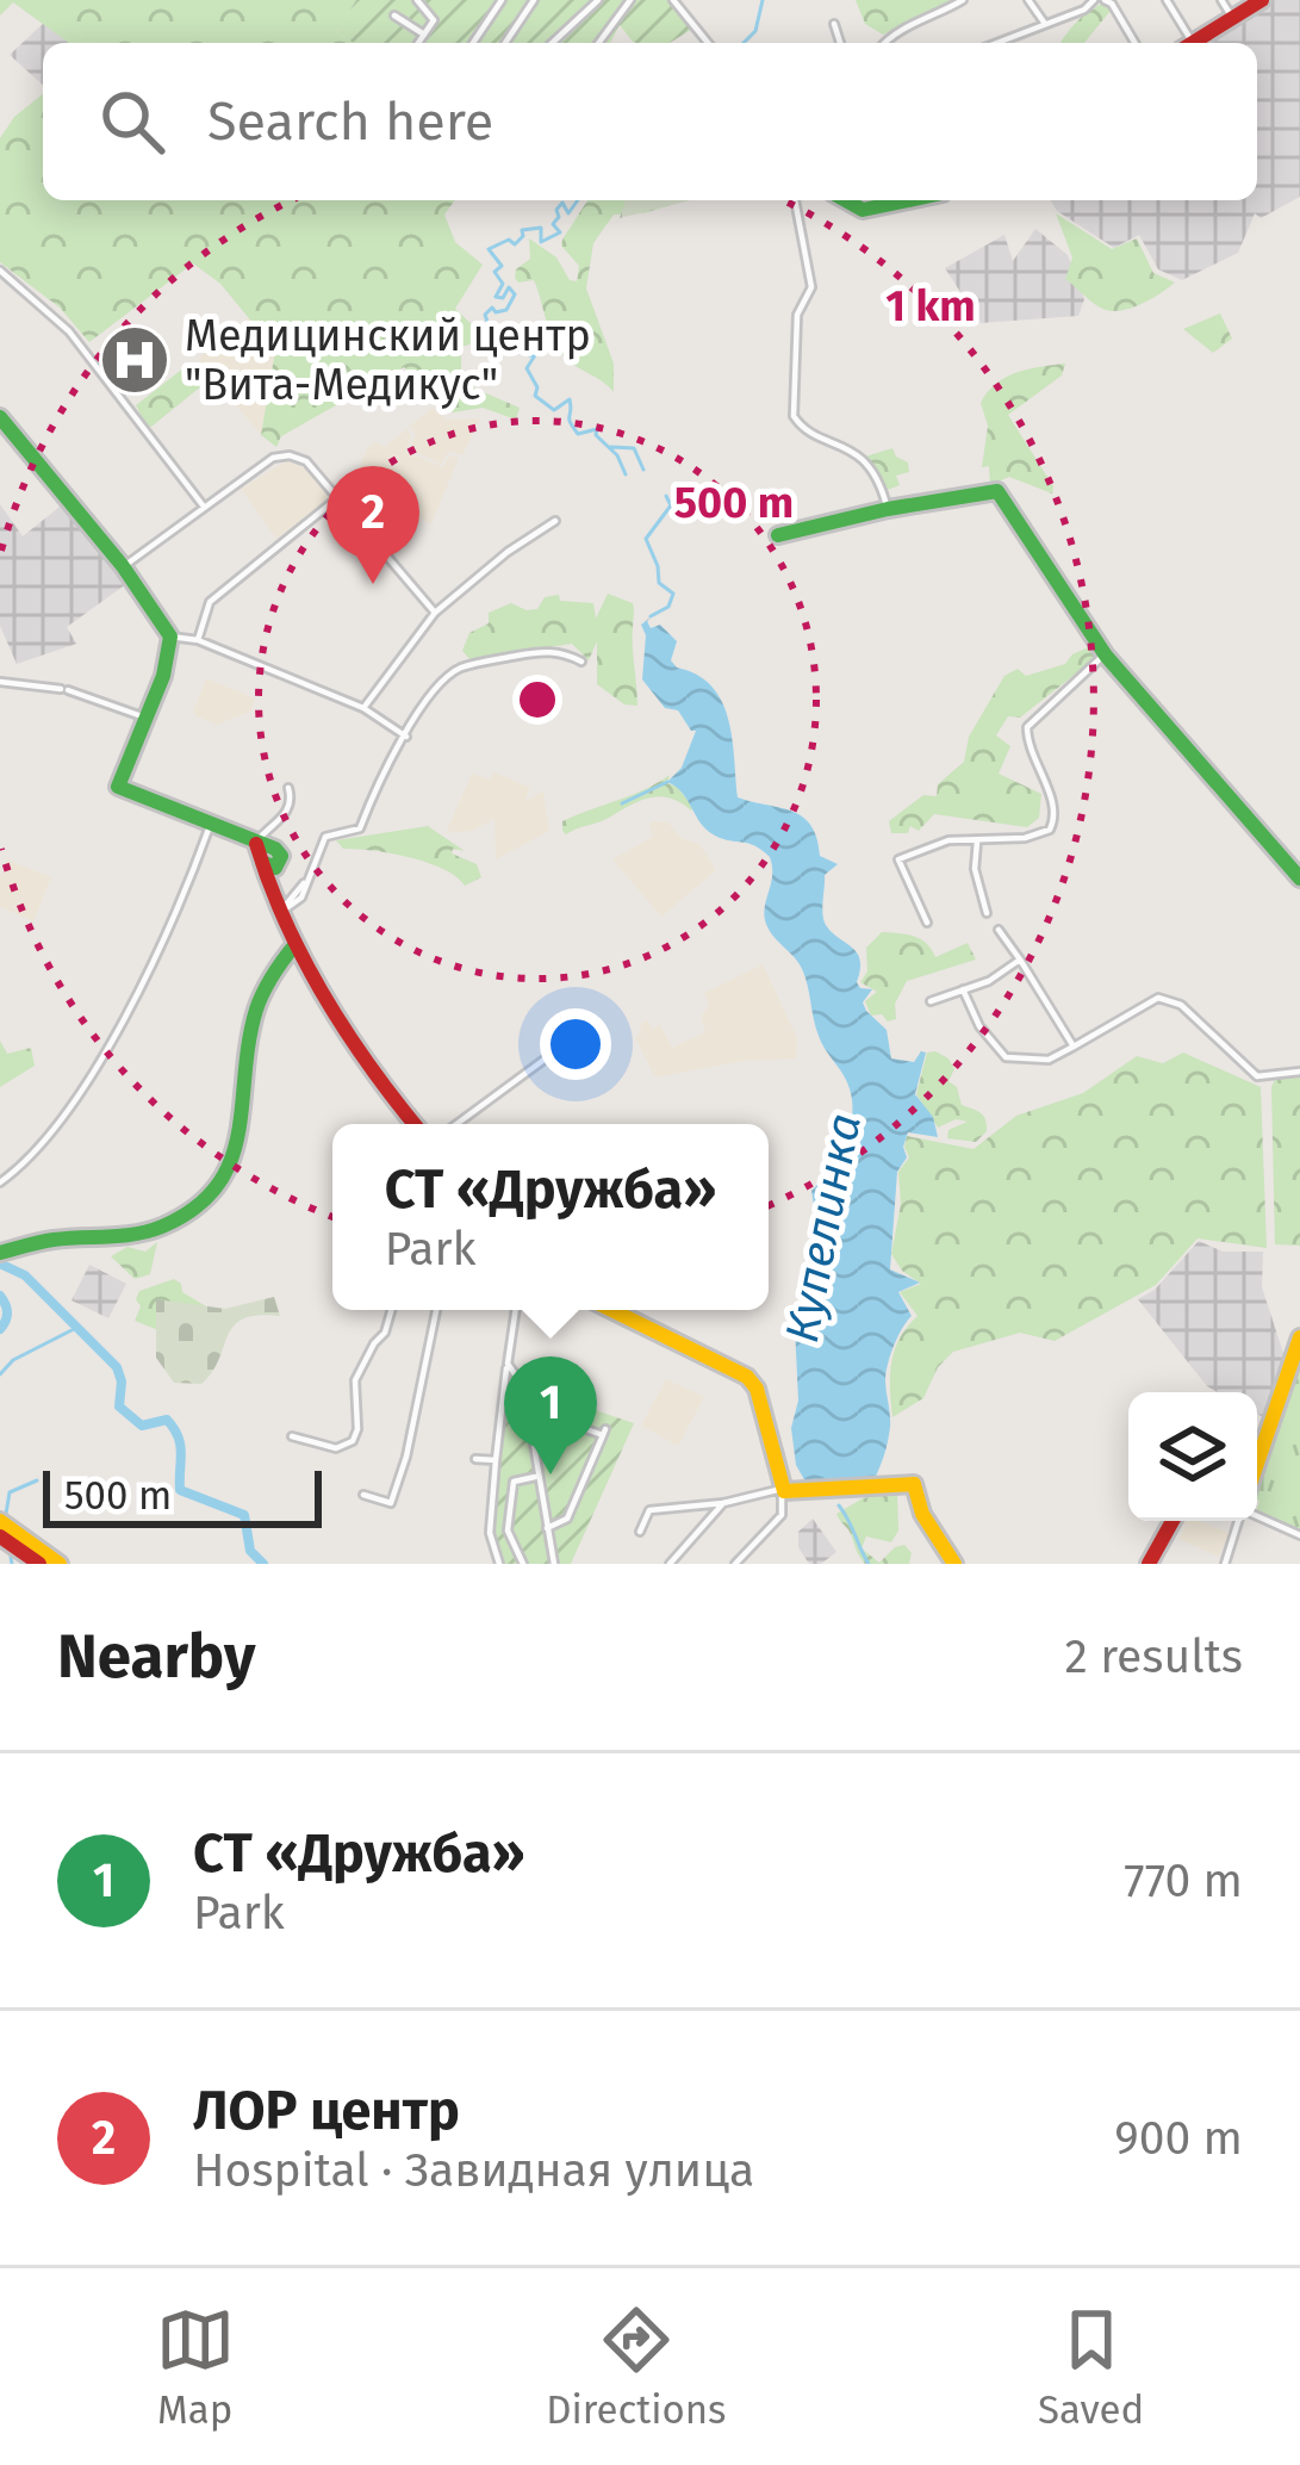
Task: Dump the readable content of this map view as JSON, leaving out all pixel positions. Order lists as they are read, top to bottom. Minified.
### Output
{"water":["Купелинка"],"places":{"hospital":["Медицинский центр \"Вита-Медикус\""]},"scale_bar":"500 m","page":{"search":"Search here","pins":["2","1"],"popup":["СТ «Дружба»","Park"],"scale":"500 m","heading":["Nearby","2 results"],"list":[{"mark":"1","name":"СТ «Дружба»","note":"Park","value":"770 m"},{"mark":"2","name":"ЛОР центр","note":"Hospital · Завидная улица","value":"900 m"}],"nav":["Map","Directions","Saved"]},"rings":["1 km","500 m"]}
